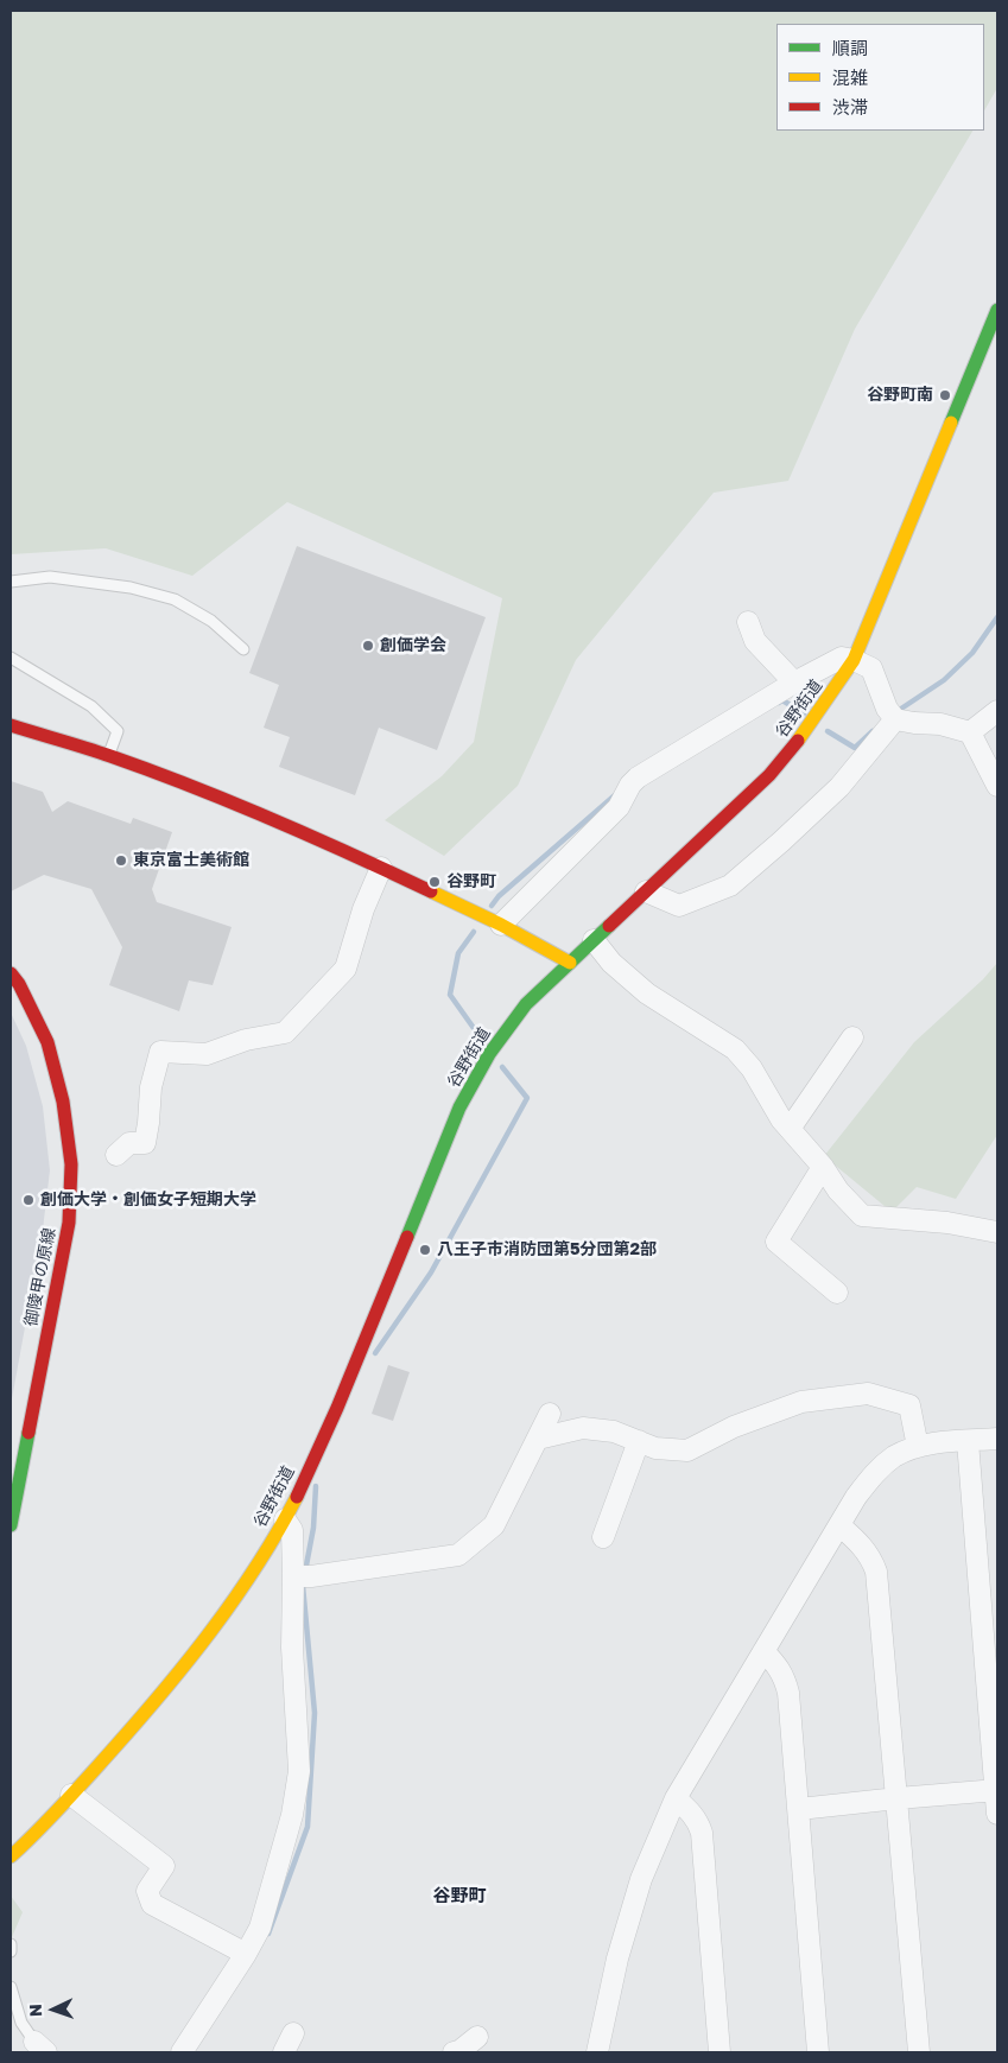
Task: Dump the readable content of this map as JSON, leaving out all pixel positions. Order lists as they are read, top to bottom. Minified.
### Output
{"streets":{"main road":["谷野街道","御陵甲の原線"]},"districts":["谷野町"],"places":["谷野町南","創価学会","東京富士美術館","谷野町","創価大学・創価女子短期大学","八王子市消防団第5分団第2部"],"legend":["順調","混雑","渋滞"],"north":"left"}
